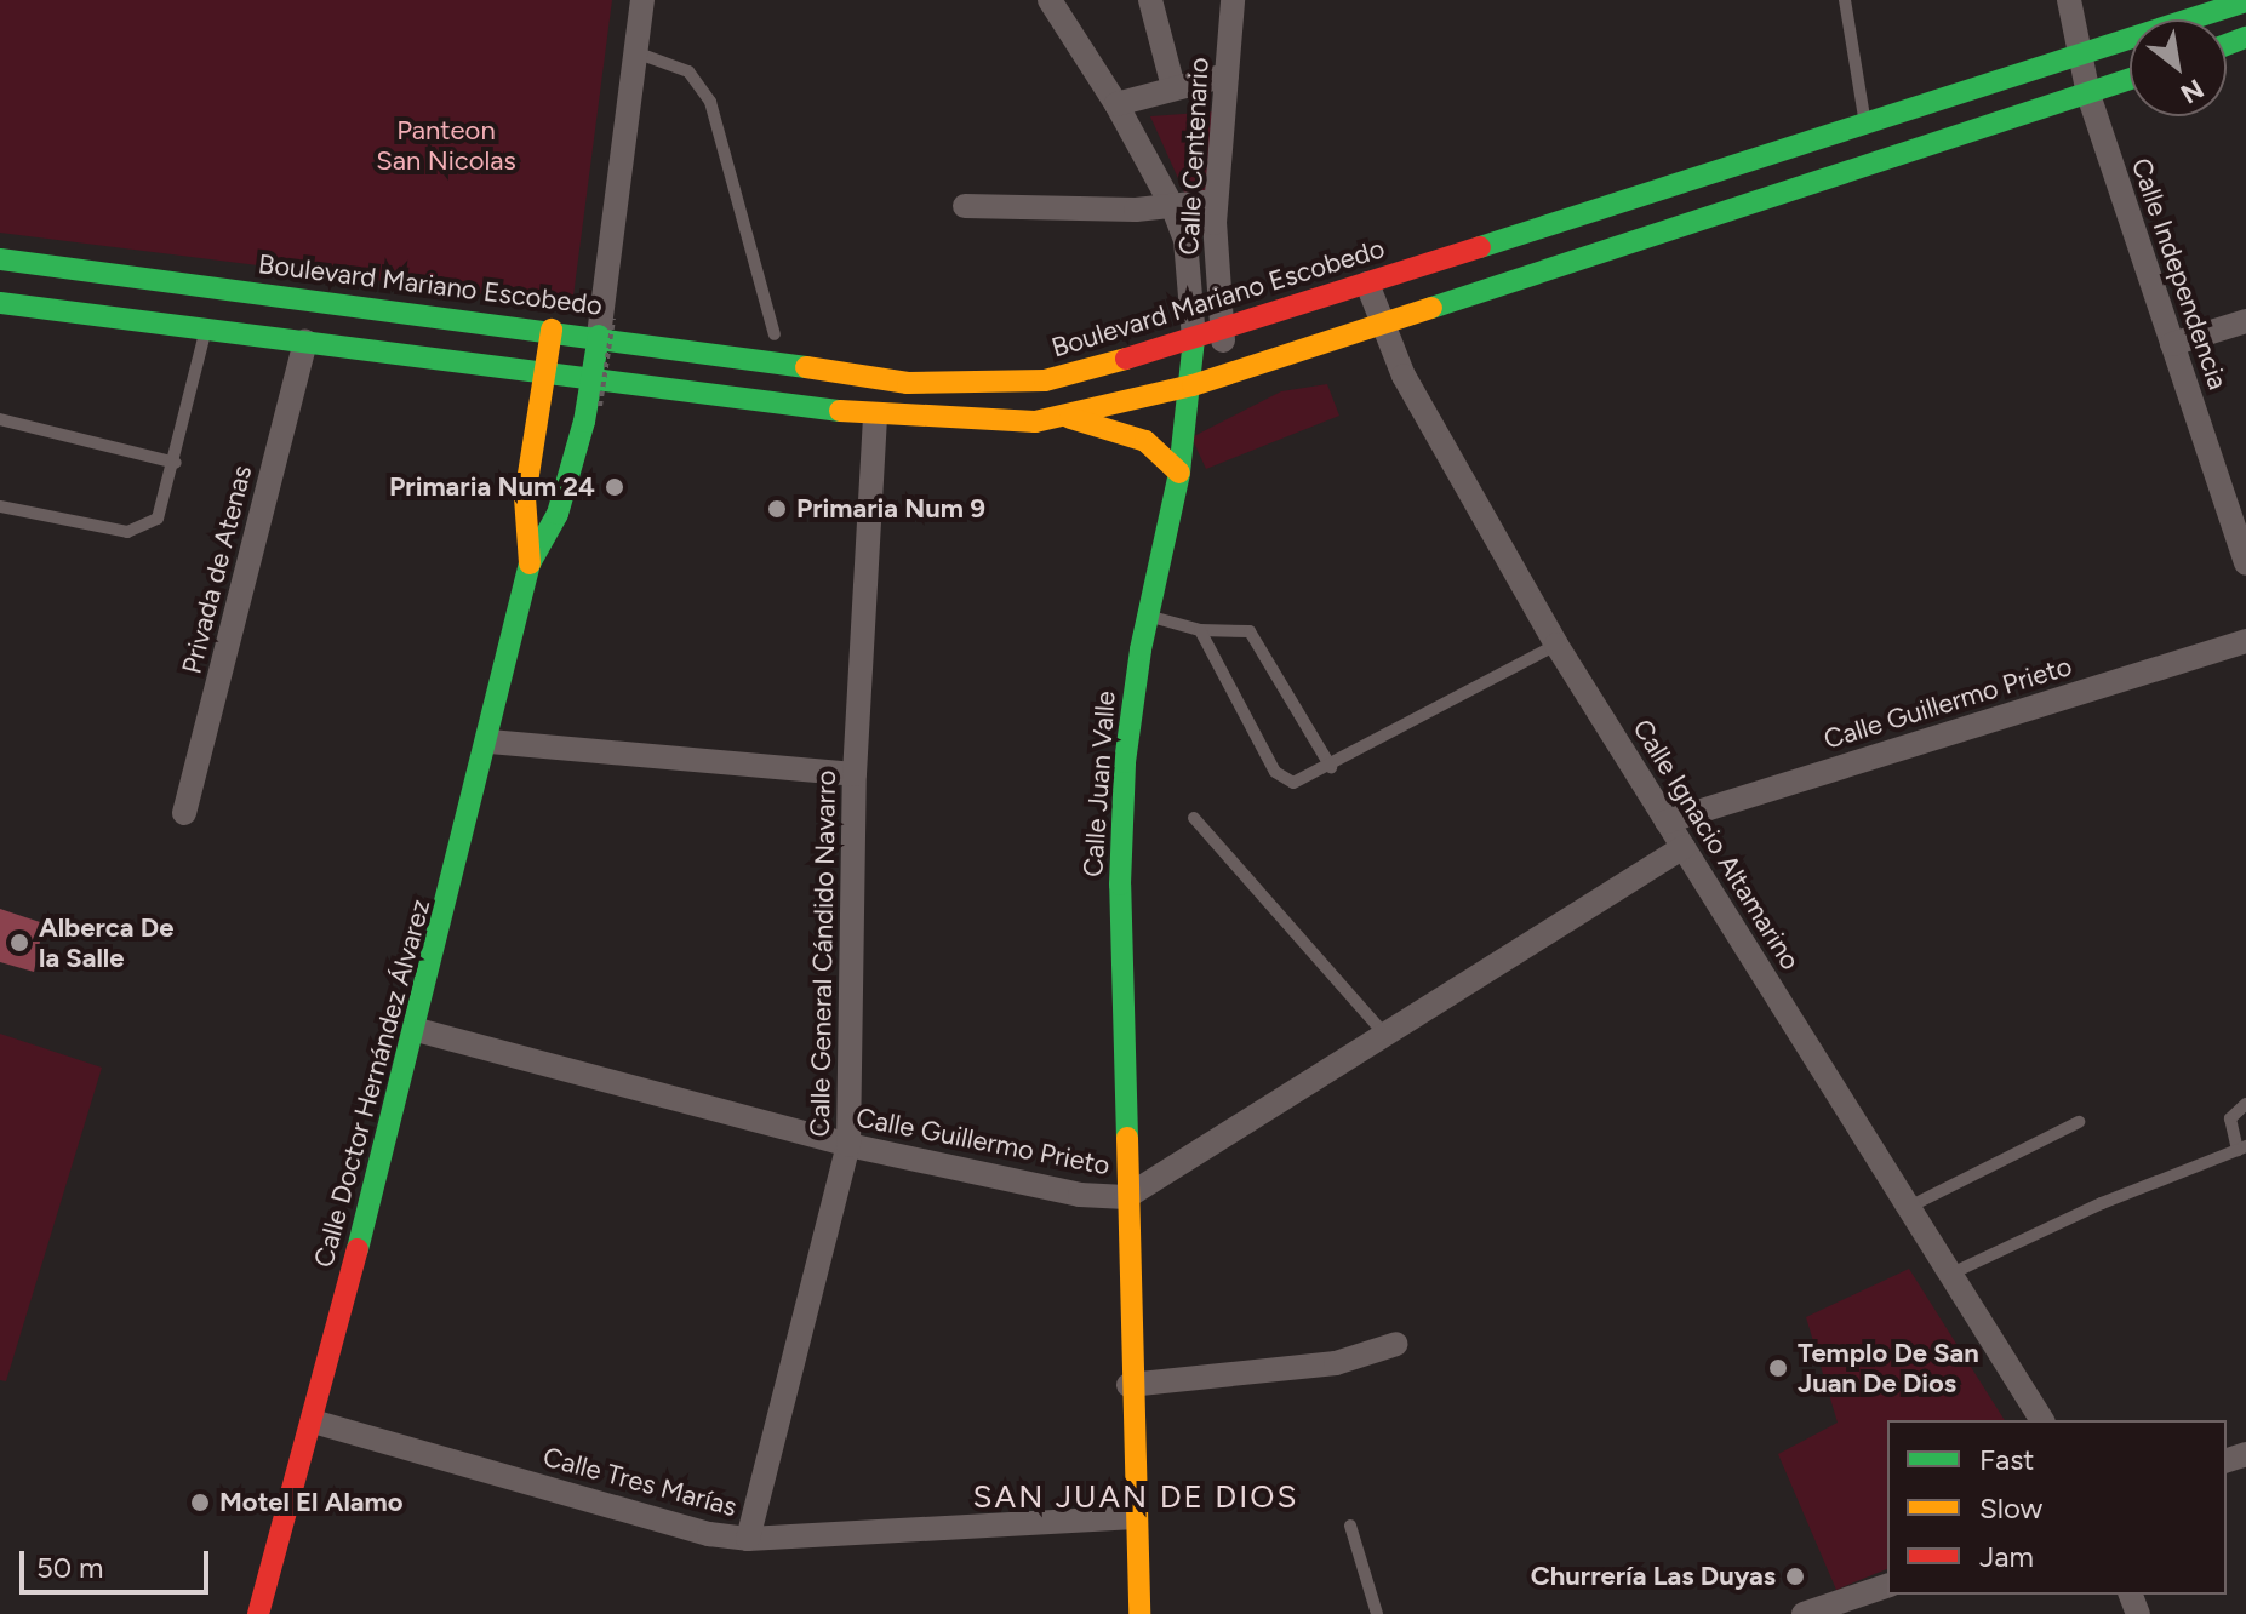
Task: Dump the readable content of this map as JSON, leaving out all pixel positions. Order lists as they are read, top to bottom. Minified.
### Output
{"streets":{"main road":["Boulevard Mariano Escobedo","Calle Juan Valle","Calle Doctor Hernández Álvarez"],"street":["Calle Centenario","Calle Independencia","Privada de Atenas","Calle Guillermo Prieto","Calle Ignacio Altamarino","Calle General Cándido Navarro","Calle Tres Marías"]},"crossings":[["Calle Centenario","Boulevard Mariano Escobedo"],["Calle Independencia","Boulevard Mariano Escobedo"],["Boulevard Mariano Escobedo","Calle Juan Valle"],["Boulevard Mariano Escobedo","Calle Ignacio Altamarino"],["Boulevard Mariano Escobedo","Calle Doctor Hernández Álvarez"],["Calle Guillermo Prieto","Calle Juan Valle"],["Calle Guillermo Prieto","Calle Ignacio Altamarino"],["Calle Guillermo Prieto","Calle General Cándido Navarro"],["Calle Guillermo Prieto","Calle Doctor Hernández Álvarez"],["Calle Juan Valle","Calle Tres Marías"],["Calle General Cándido Navarro","Calle Tres Marías"],["Calle Doctor Hernández Álvarez","Calle Tres Marías"]],"districts":["SAN JUAN DE DIOS"],"parks":["Panteon San Nicolas"],"places":["Primaria Num 24","Primaria Num 9","Alberca De la Salle","Templo De San Juan De Dios","Motel El Alamo","Churrería Las Duyas"],"legend":["Fast","Slow","Jam"],"scale_bar":"50 m","north":"bottom right"}
